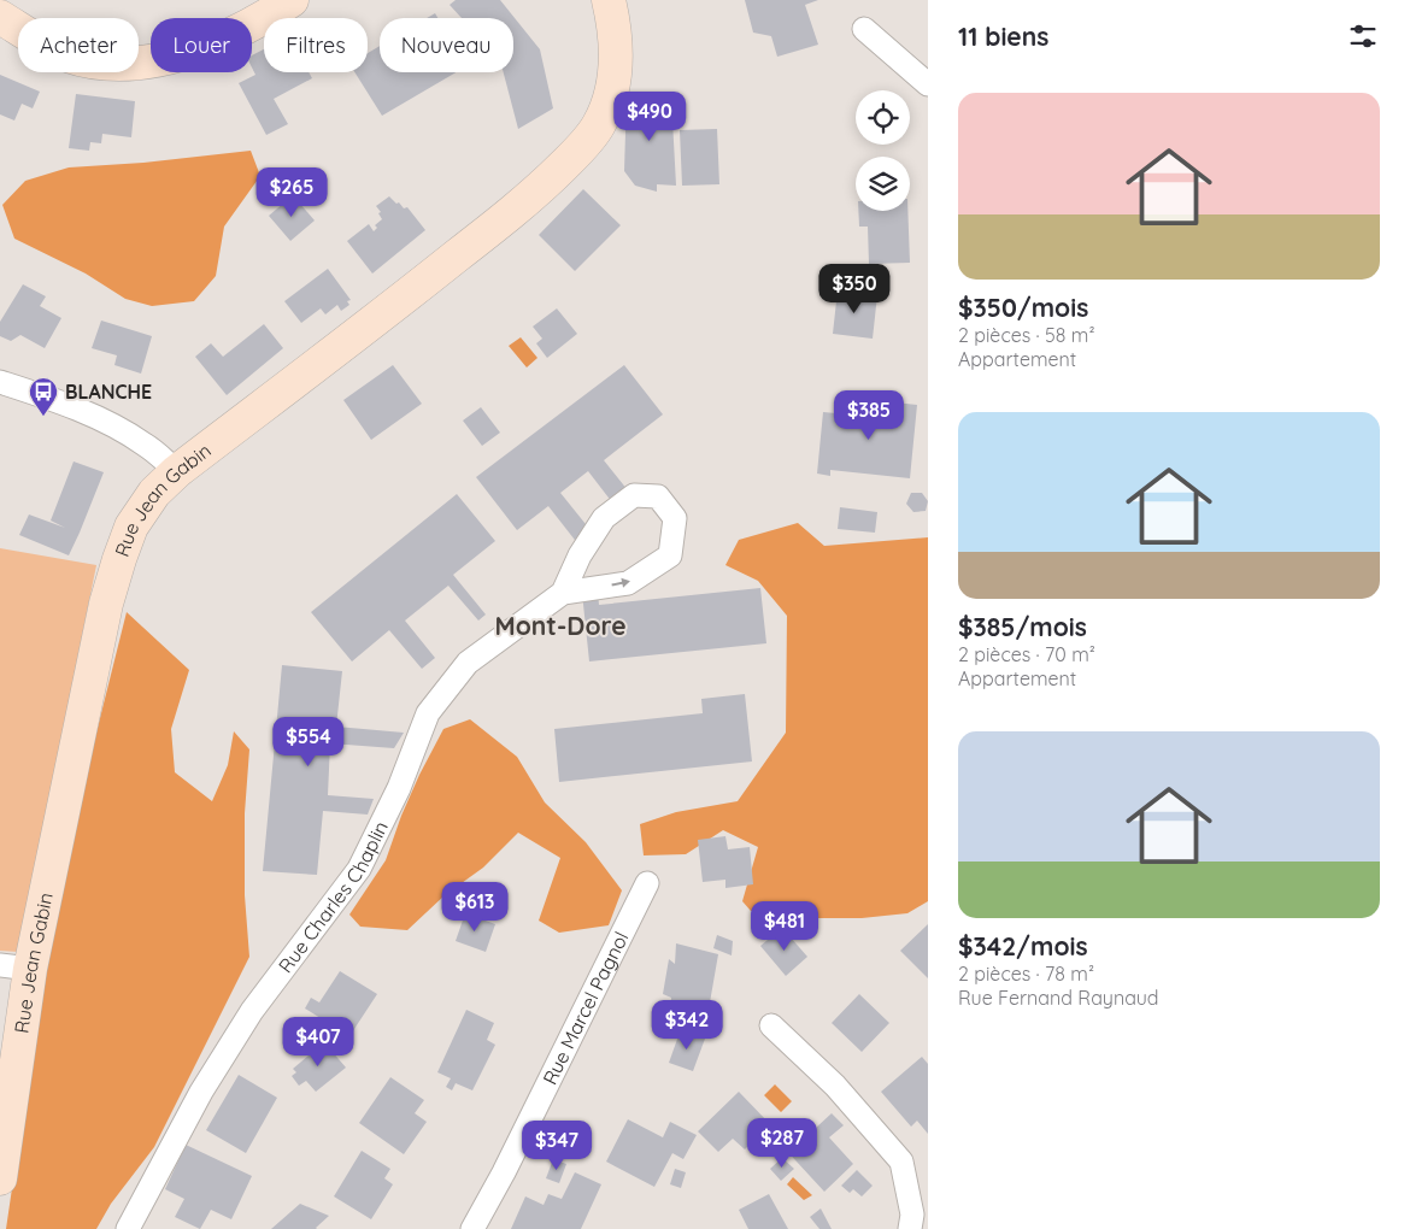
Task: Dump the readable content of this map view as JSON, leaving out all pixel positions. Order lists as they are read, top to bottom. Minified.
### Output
{"streets":{"street":["Rue Jean Gabin","Rue Charles Chaplin","Rue Marcel Pagnol"]},"districts":["Mont-Dore"],"places":{"bus stop":["BLANCHE"]},"page":{"heading":"11 biens","chip":["Acheter","Louer","Filtres","Nouveau"],"list":[{"name":"$350/mois","note":"2 pièces · 58 m² · Appartement"},{"name":"$385/mois","note":"2 pièces · 70 m² · Appartement"},{"name":"$342/mois","note":"2 pièces · 78 m² · Rue Fernand Raynaud"}],"price":["$490","$265","$350","$385","$554","$613","$481","$342","$407","$287","$347"]}}
